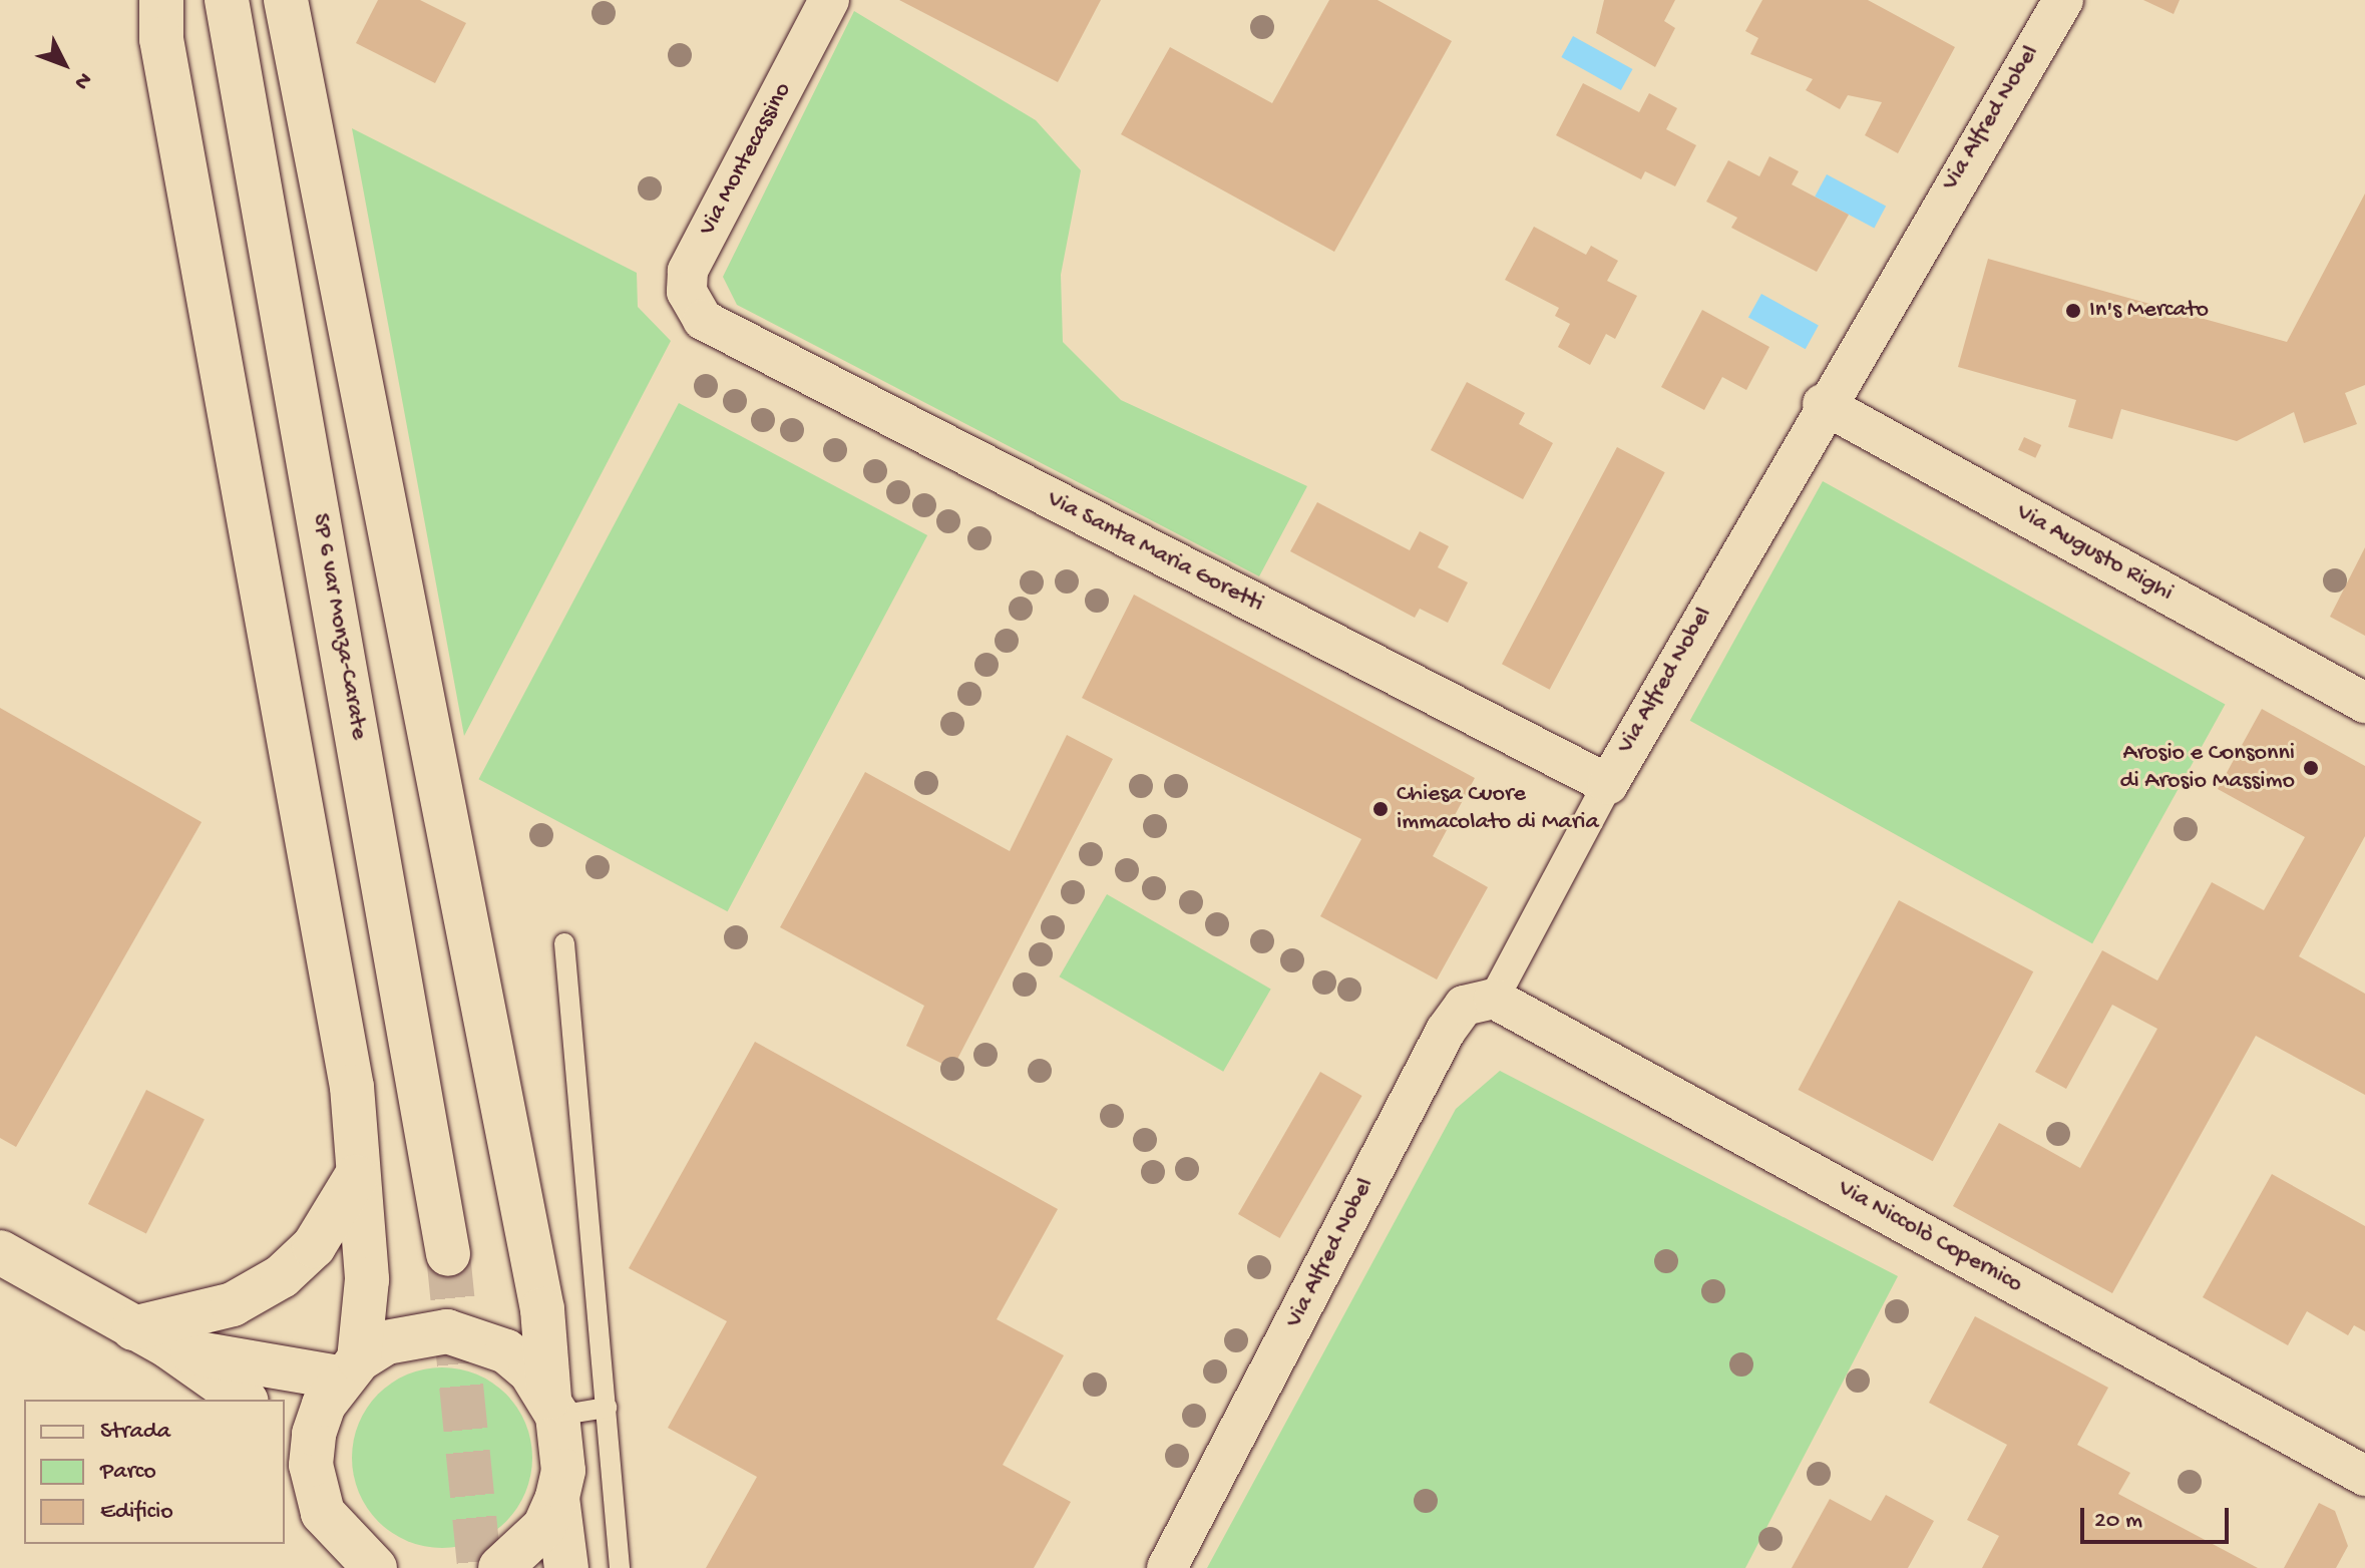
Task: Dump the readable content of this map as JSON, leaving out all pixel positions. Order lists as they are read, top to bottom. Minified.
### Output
{"streets":{"main road":["SP 6 var Monza-Carate"],"street":["Via Alfred Nobel","Via Montecassino","Via Santa Maria Goretti","Via Augusto Righi","Via Niccolò Copernico"]},"crossings":[["Via Alfred Nobel","Via Santa Maria Goretti"],["Via Alfred Nobel","Via Augusto Righi"],["Via Alfred Nobel","Via Niccolò Copernico"],["Via Montecassino","Via Santa Maria Goretti"]],"places":["In's Mercato","Arosio e Consonni di Arosio Massimo","Chiesa Cuore immacolato di Maria"],"legend":["Strada","Parco","Edificio"],"scale_bar":"20 m","north":"bottom right"}
